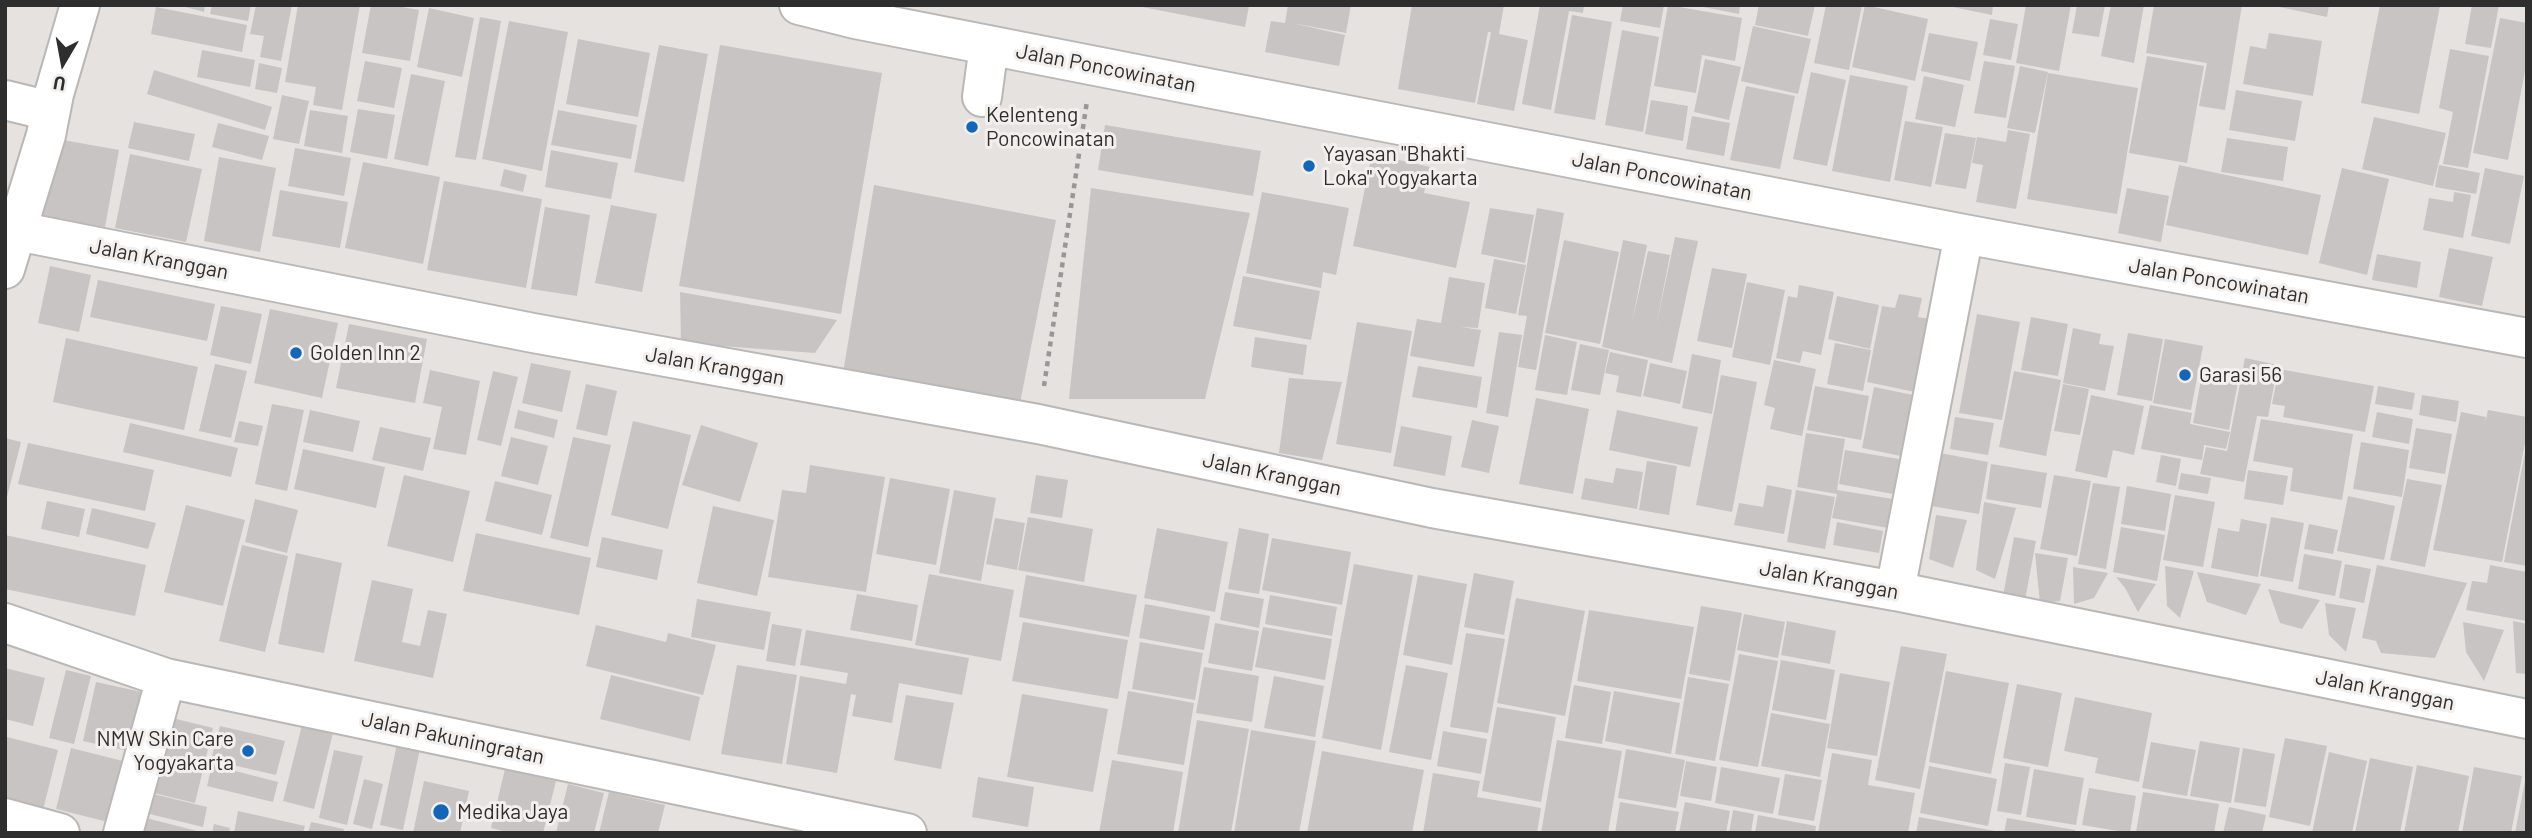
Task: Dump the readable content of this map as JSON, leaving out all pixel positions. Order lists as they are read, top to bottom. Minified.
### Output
{"streets":{"street":["Jalan Poncowinatan","Jalan Kranggan","Jalan Pakuningratan"]},"places":["Kelenteng Poncowinatan","Yayasan \"Bhakti Loka\" Yogyakarta","Golden Inn 2","Garasi 56","NMW Skin Care Yogyakarta","Medika Jaya"],"north":"bottom"}
